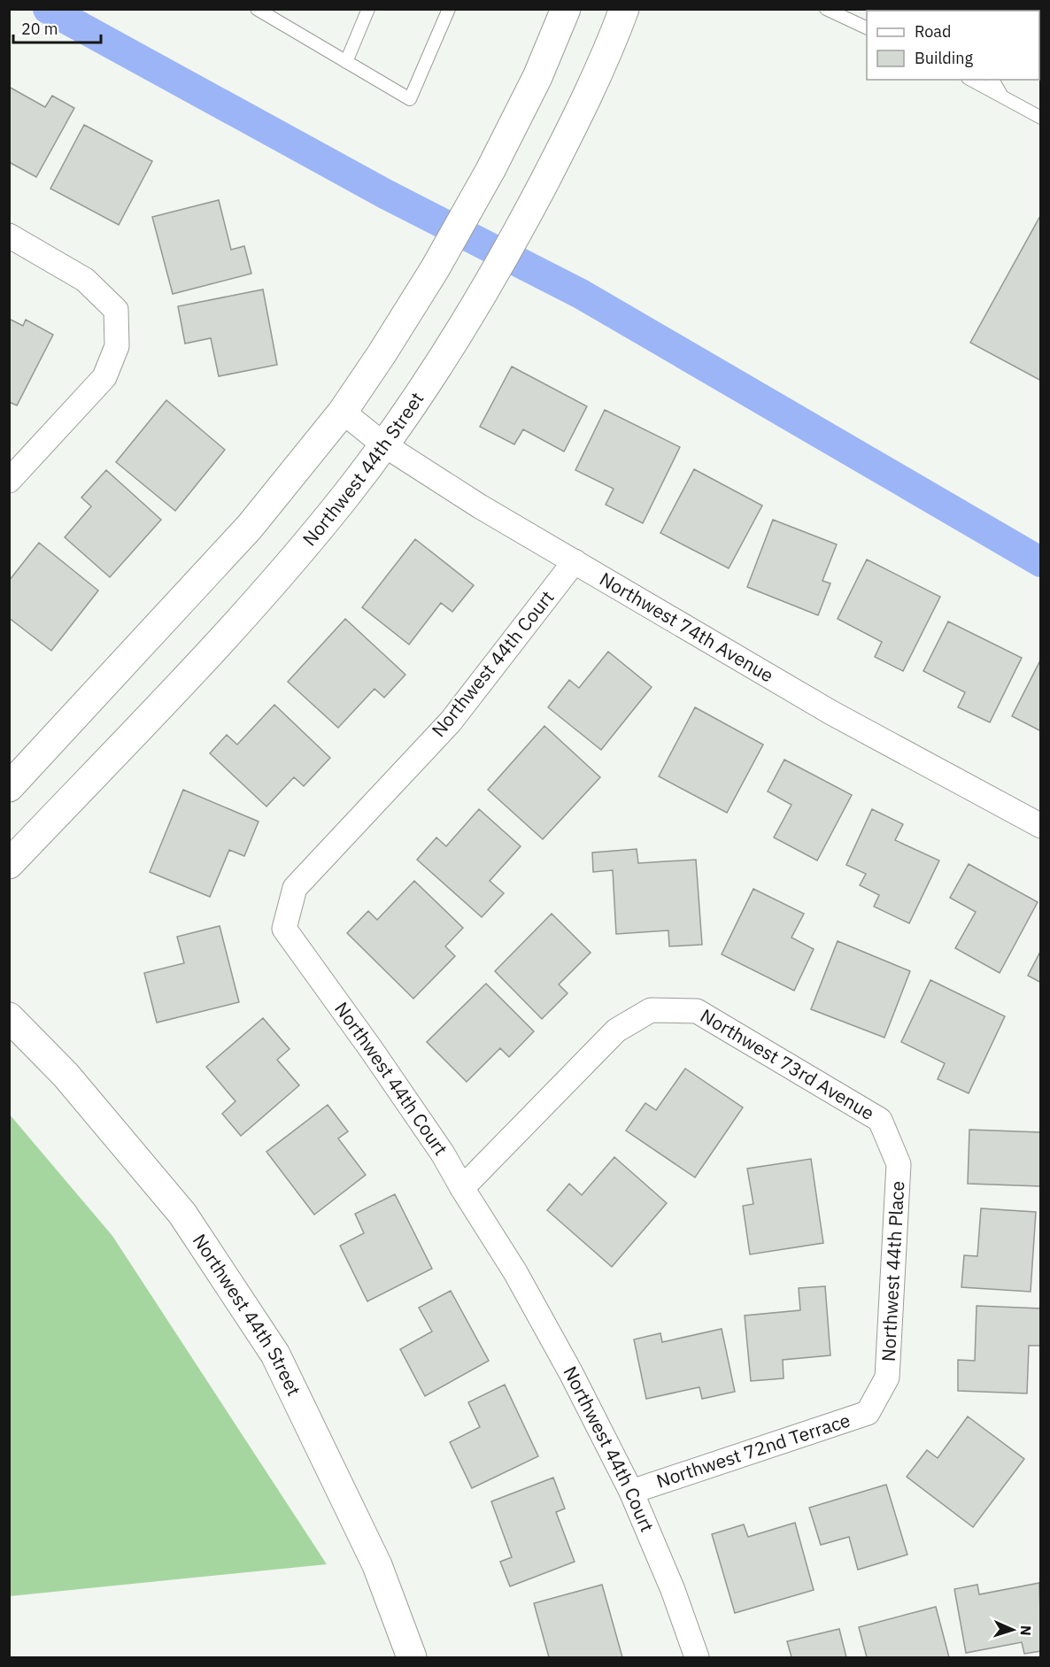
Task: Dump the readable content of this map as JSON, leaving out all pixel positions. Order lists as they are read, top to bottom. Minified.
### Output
{"streets":{"street":["Northwest 44th Street","Northwest 74th Avenue","Northwest 44th Court","Northwest 73rd Avenue","Northwest 44th Place","Northwest 72nd Terrace"]},"crossings":[["Northwest 44th Street","Northwest 74th Avenue"],["Northwest 74th Avenue","Northwest 44th Court"],["Northwest 44th Court","Northwest 73rd Avenue"],["Northwest 44th Court","Northwest 72nd Terrace"],["Northwest 73rd Avenue","Northwest 44th Place"],["Northwest 44th Place","Northwest 72nd Terrace"]],"legend":["Road","Building"],"scale_bar":"20 m","north":"right"}
